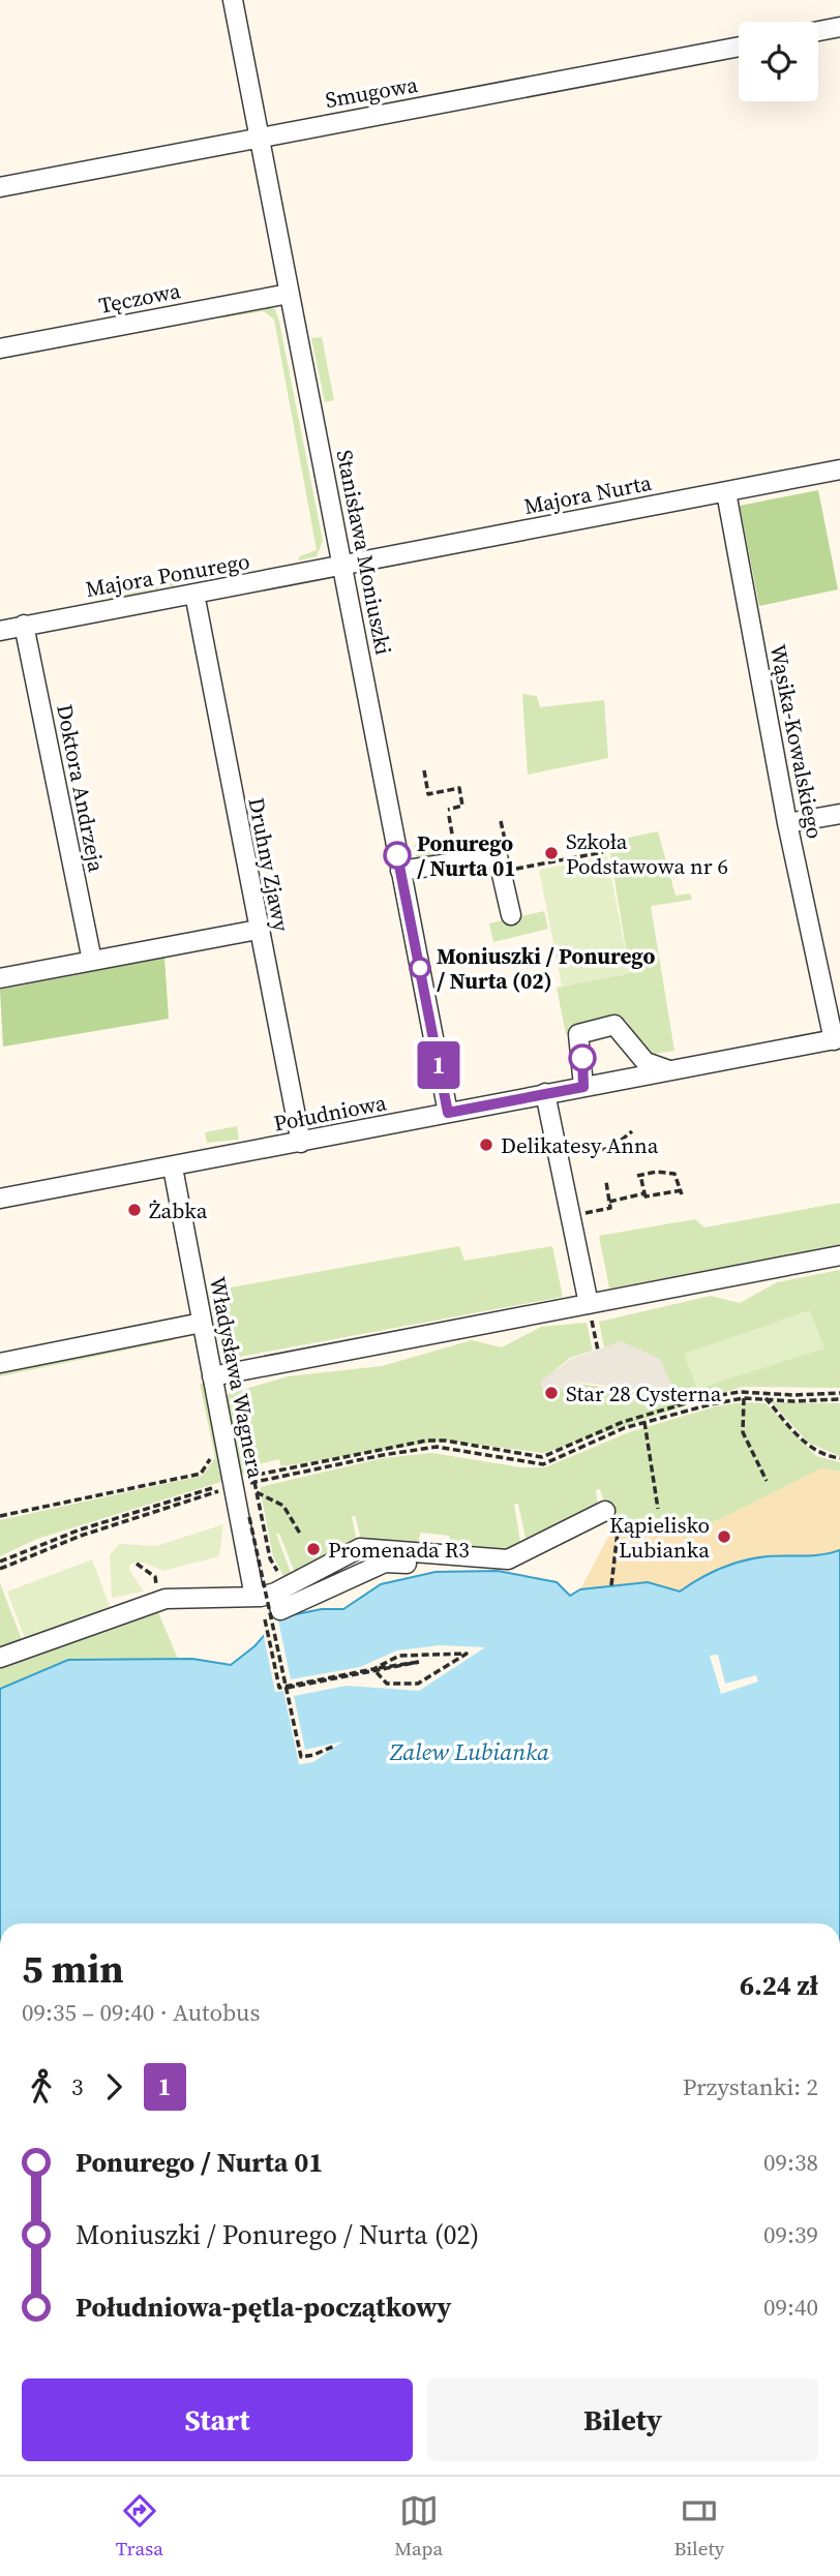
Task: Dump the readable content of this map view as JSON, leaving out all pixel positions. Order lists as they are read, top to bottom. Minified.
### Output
{"streets":{"street":["Smugowa","Tęczowa","Majora Nurta","Stanisława Moniuszki","Majora Ponurego","Wąsika-Kowalskiego","Doktora Andrzeja","Druhny Zjawy","Południowa","Władysława Wagnera"]},"crossings":[["Smugowa","Stanisława Moniuszki"],["Tęczowa","Stanisława Moniuszki"],["Majora Nurta","Stanisława Moniuszki"],["Majora Nurta","Majora Ponurego"],["Majora Nurta","Wąsika-Kowalskiego"],["Stanisława Moniuszki","Majora Ponurego"],["Stanisława Moniuszki","Południowa"],["Majora Ponurego","Doktora Andrzeja"],["Majora Ponurego","Druhny Zjawy"],["Wąsika-Kowalskiego","Południowa"],["Druhny Zjawy","Południowa"],["Południowa","Władysława Wagnera"]],"water":["Zalew Lubianka"],"places":["Szkoła Podstawowa nr 6","Ponurego / Nurta 01","Moniuszki / Ponurego / Nurta (02)","Delikatesy Anna","Żabka","Star 28 Cysterna","Kąpielisko Lubianka","Promenada R3"],"lines":["bus line 1"],"page":{"on_map":"1","heading":["5 min","09:35 – 09:40 · Autobus","6.24 zł"],"legs":["3","1","Przystanki: 2"],"list":[{"name":"Ponurego / Nurta 01","value":"09:38"},{"name":"Moniuszki / Ponurego / Nurta (02)","value":"09:39"},{"name":"Południowa-pętla-początkowy","value":"09:40"}],"buttons":["Start","Bilety"],"tabs":["Trasa","Mapa","Bilety"]}}
